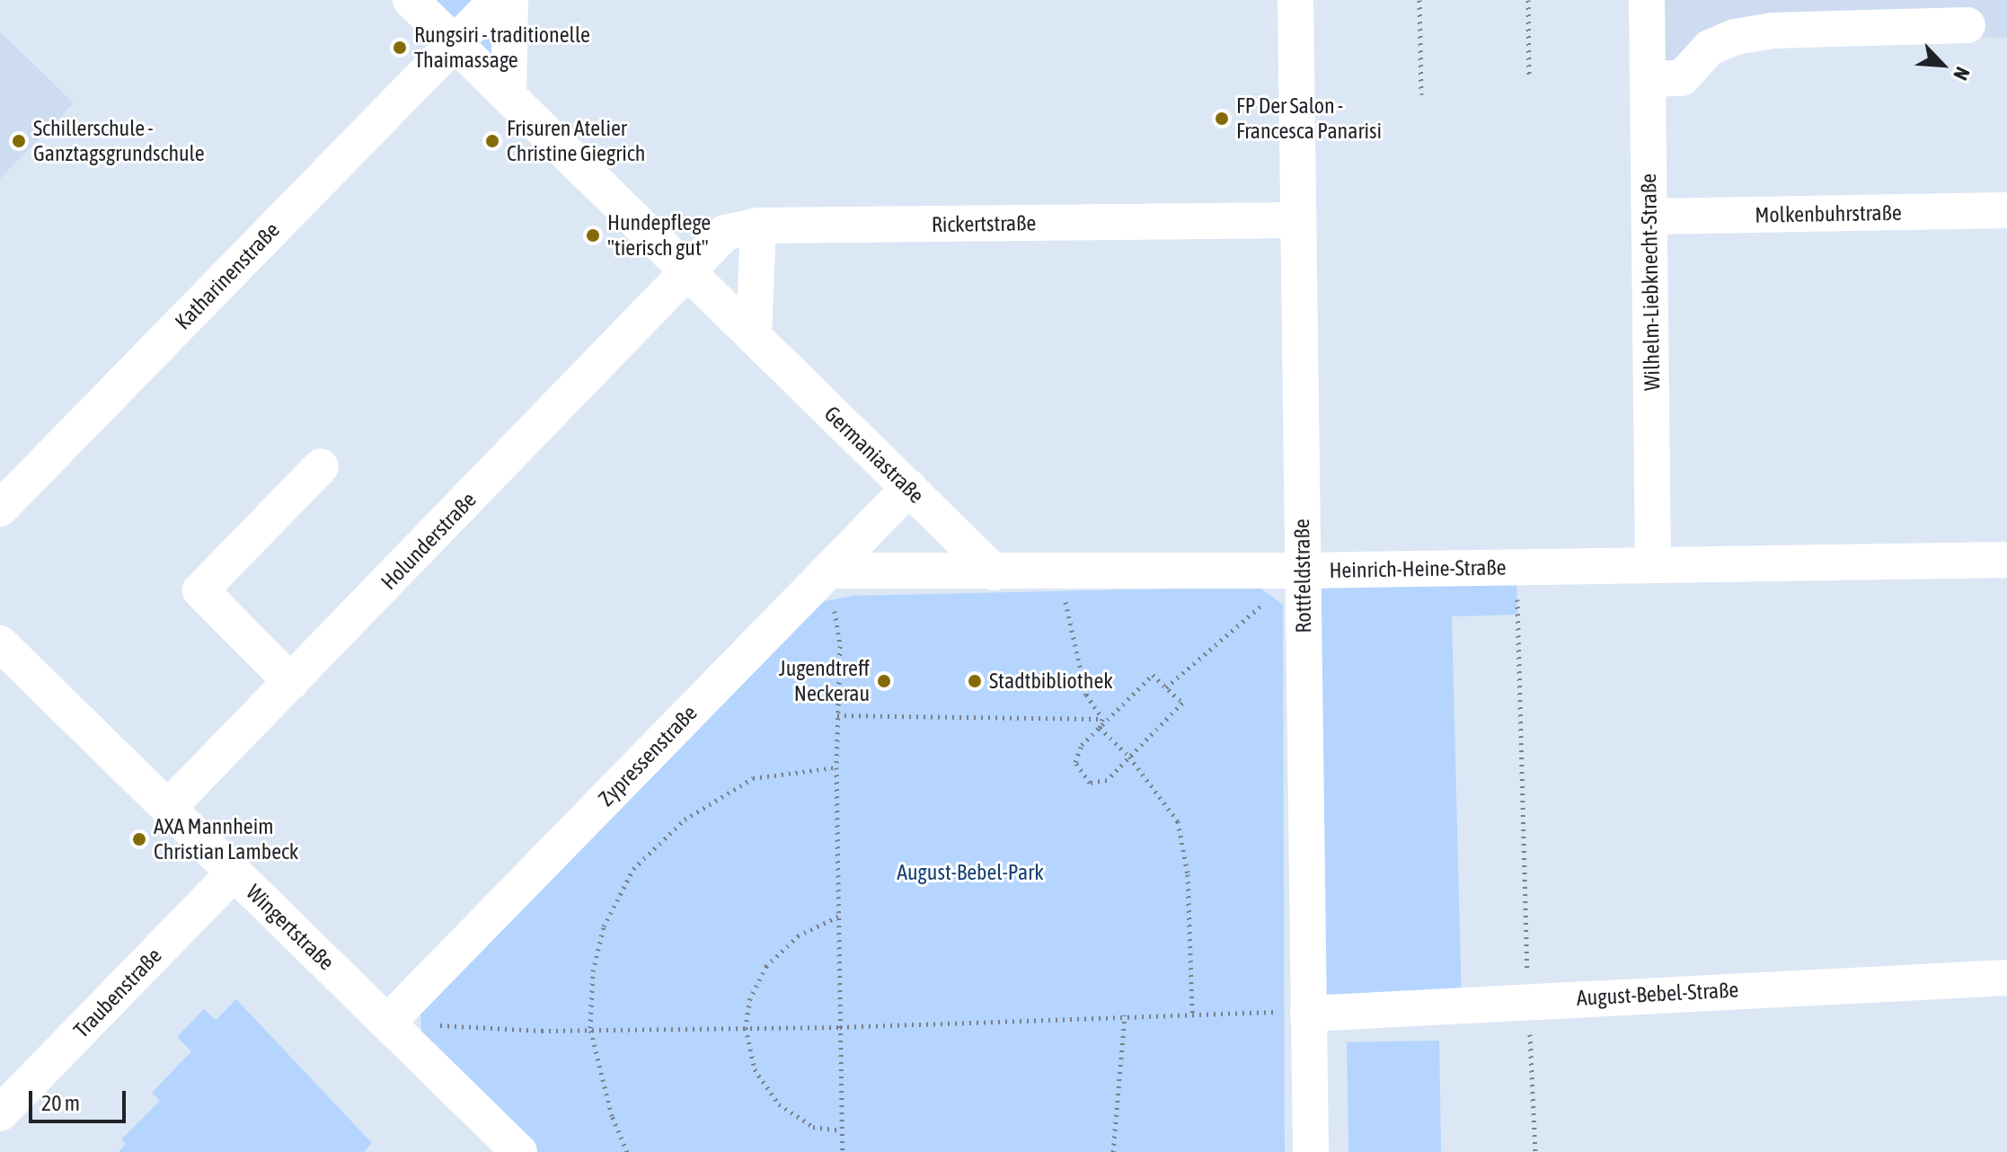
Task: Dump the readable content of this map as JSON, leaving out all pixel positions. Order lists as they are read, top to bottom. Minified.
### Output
{"streets":{"street":["Molkenbuhrstraße","Rickertstraße","Katharinenstraße","Wilhelm-Liebknecht-Straße","Germaniastraße","Holunderstraße","Heinrich-Heine-Straße","Rottfeldstraße","Zypressenstraße","Wingertstraße","Traubenstraße","August-Bebel-Straße"]},"crossings":[["Molkenbuhrstraße","Wilhelm-Liebknecht-Straße"],["Rickertstraße","Germaniastraße"],["Rickertstraße","Holunderstraße"],["Rickertstraße","Rottfeldstraße"],["Katharinenstraße","Germaniastraße"],["Wilhelm-Liebknecht-Straße","Heinrich-Heine-Straße"],["Germaniastraße","Holunderstraße"],["Germaniastraße","Heinrich-Heine-Straße"],["Germaniastraße","Zypressenstraße"],["Holunderstraße","Wingertstraße"],["Heinrich-Heine-Straße","Rottfeldstraße"],["Heinrich-Heine-Straße","Zypressenstraße"],["Rottfeldstraße","August-Bebel-Straße"],["Zypressenstraße","Wingertstraße"],["Wingertstraße","Traubenstraße"]],"parks":["August-Bebel-Park"],"places":["Rungsiri - traditionelle Thaimassage","FP Der Salon - Francesca Panarisi","Schillerschule - Ganztagsgrundschule","Frisuren Atelier Christine Giegrich","Hundepflege \"tierisch gut\"","Jugendtreff Neckerau","Stadtbibliothek","AXA Mannheim Christian Lambeck"],"scale_bar":"20 m","north":"bottom right"}
